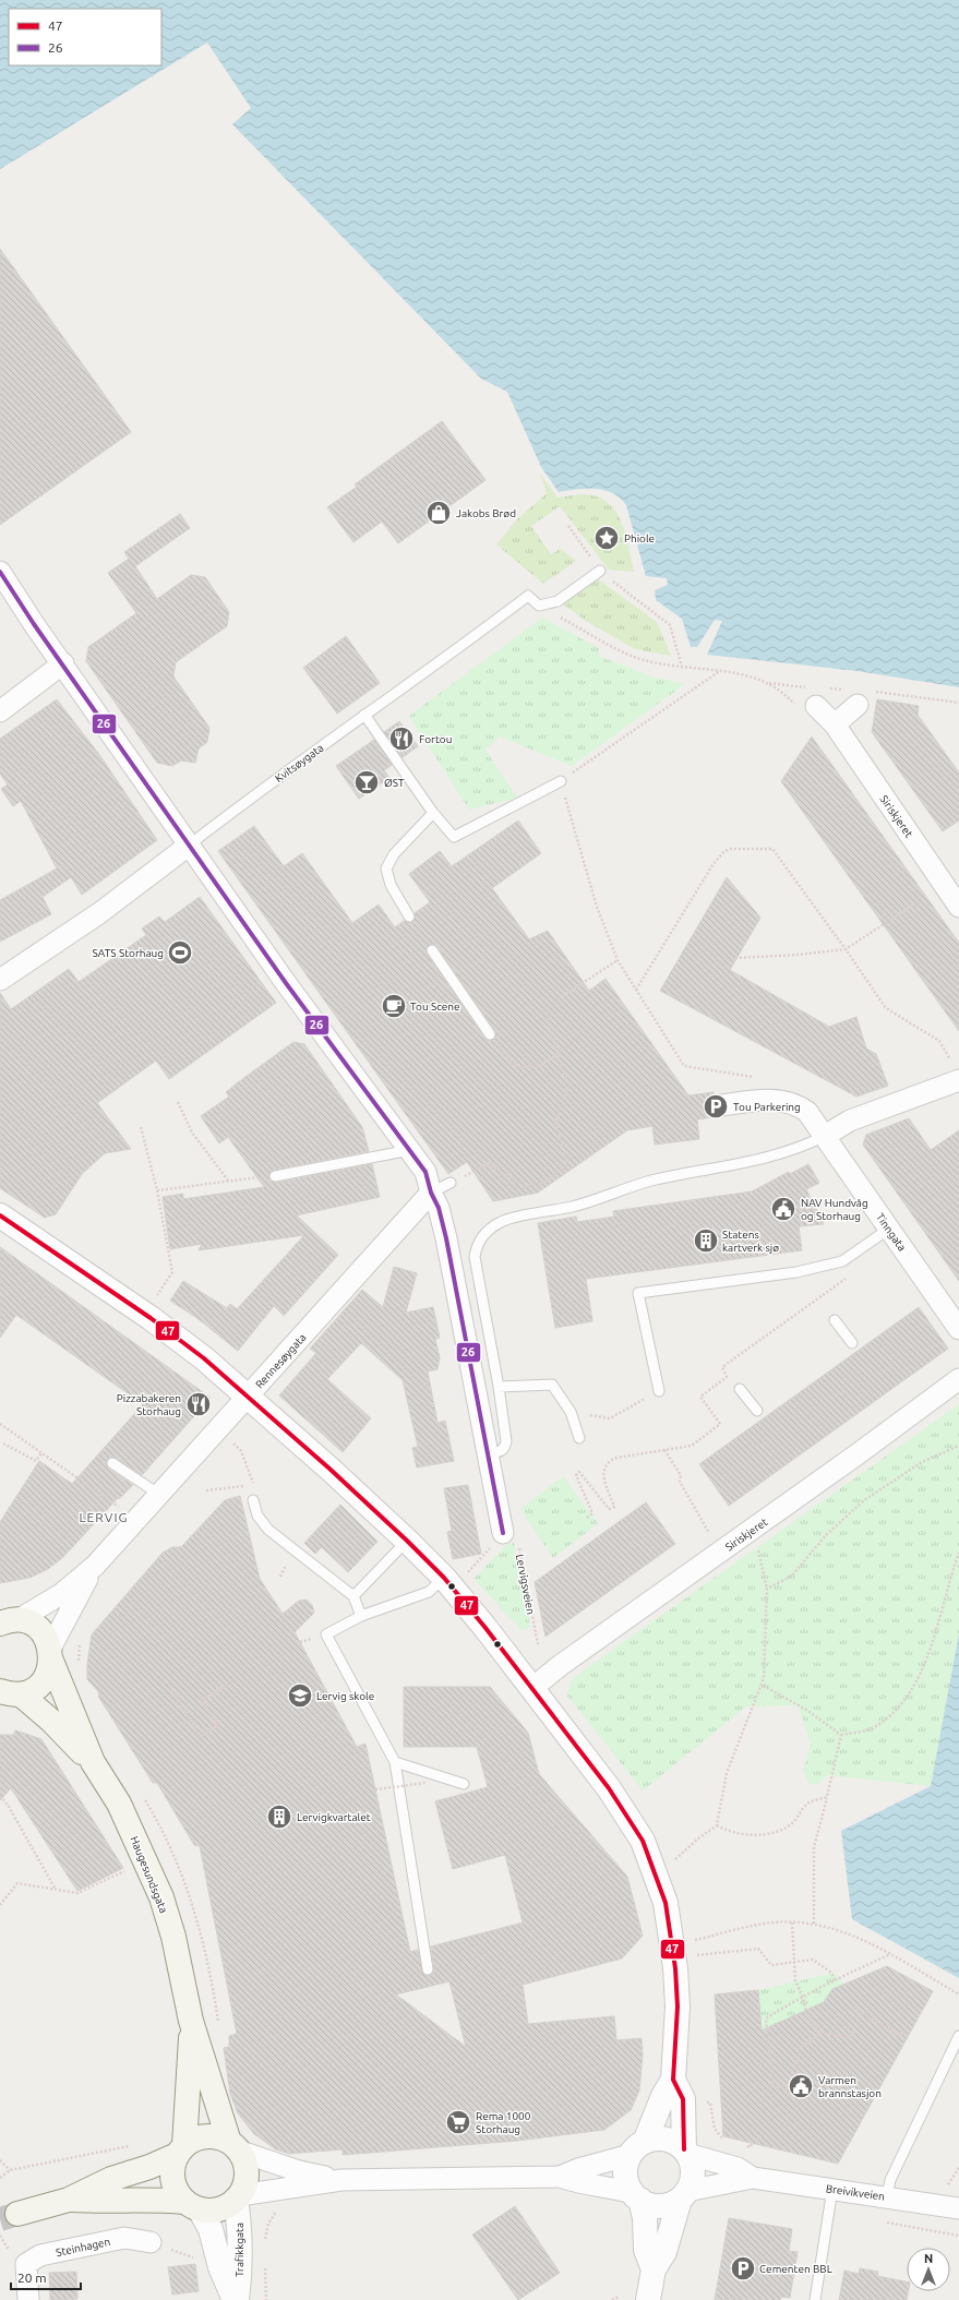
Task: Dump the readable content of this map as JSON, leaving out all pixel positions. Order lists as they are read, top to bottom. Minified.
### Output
{"streets":{"main road":["Haugesundsgata"],"street":["Kvitsøygata","Siriskjeret","Tinngata","Rennesøygata","Breivikveien","Steinhagen","Trafikkgata"],"path":["Lervigsveien"]},"crossings":[["Rennesøygata","Haugesundsgata"],["Haugesundsgata","Trafikkgata"]],"districts":["LERVIG"],"places":{"shop":["Jakobs Brød"],"place":["Phiole"],"restaurant":["Fortou","Pizzabakeren Storhaug"],"bar":["ØST"],"sports":["SATS Storhaug"],"cafe":["Tou Scene"],"parking":["Tou Parkering","Cementen BBL"],"public building":["NAV Hundvåg og Storhaug","Varmen brannstasjon"],"building":["Statens kartverk sjø","Lervigkvartalet"],"school or university":["Lervig skole"],"supermarket":["Rema 1000 Storhaug"]},"lines":["transit line 26","transit line 47"],"legend":["47","26"],"scale_bar":"20 m","north":"top"}
